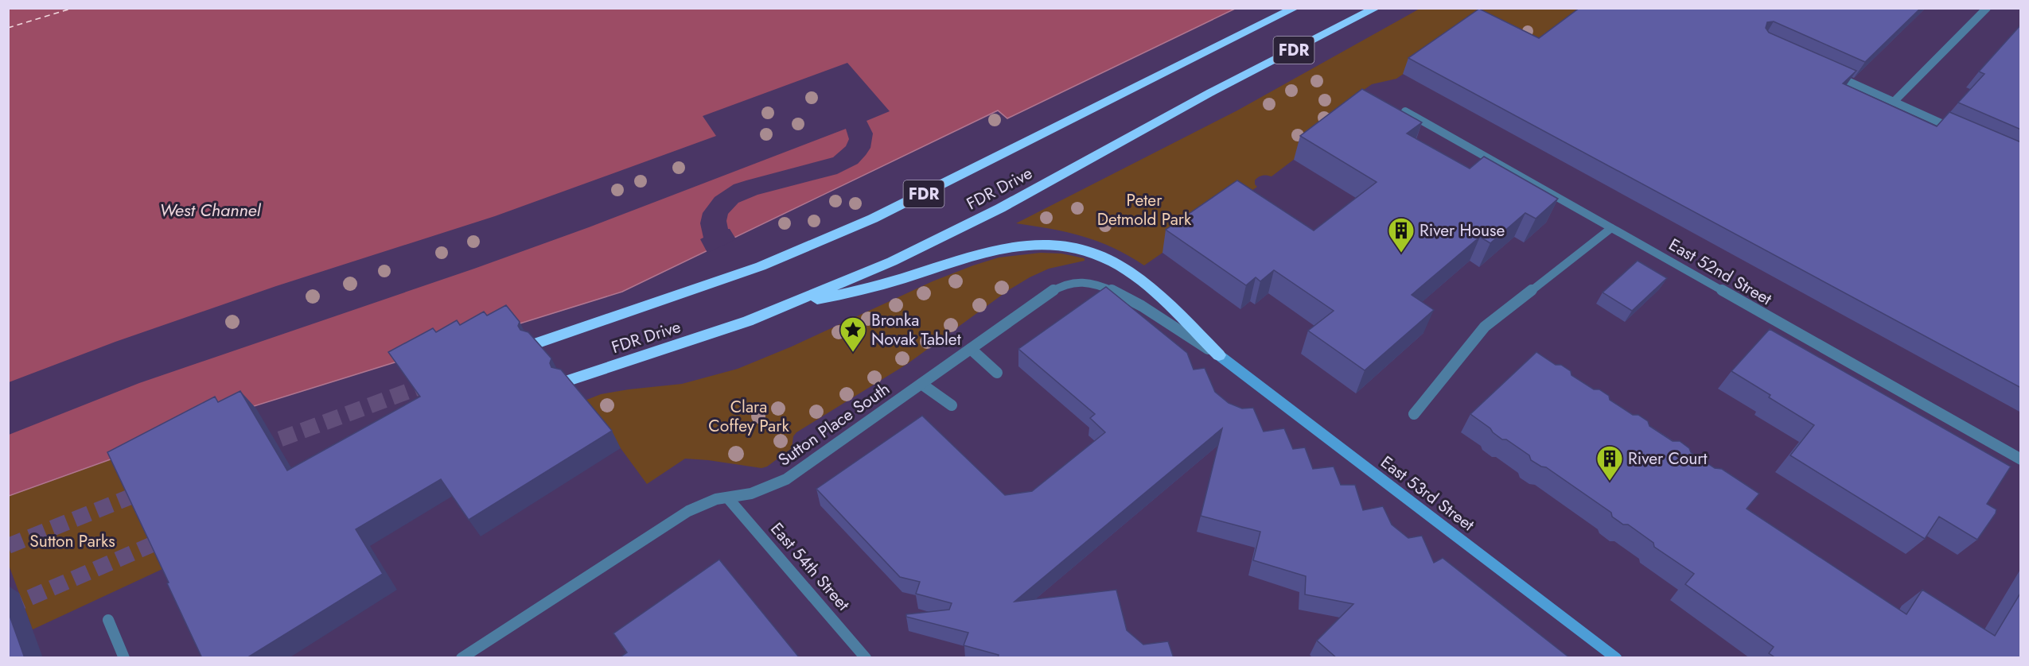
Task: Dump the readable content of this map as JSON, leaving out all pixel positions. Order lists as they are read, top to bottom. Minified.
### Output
{"streets":{"highway":["FDR","FDR Drive"],"main road":["East 53rd Street"],"street":["East 52nd Street","Sutton Place South","East 54th Street"]},"crossings":[["Sutton Place South","East 53rd Street"],["Sutton Place South","East 54th Street"]],"water":["West Channel"],"parks":["Peter Detmold Park","Clara Coffey Park","Sutton Parks"],"places":{"building":["River House","River Court"],"place":["Bronka Novak Tablet"]}}
